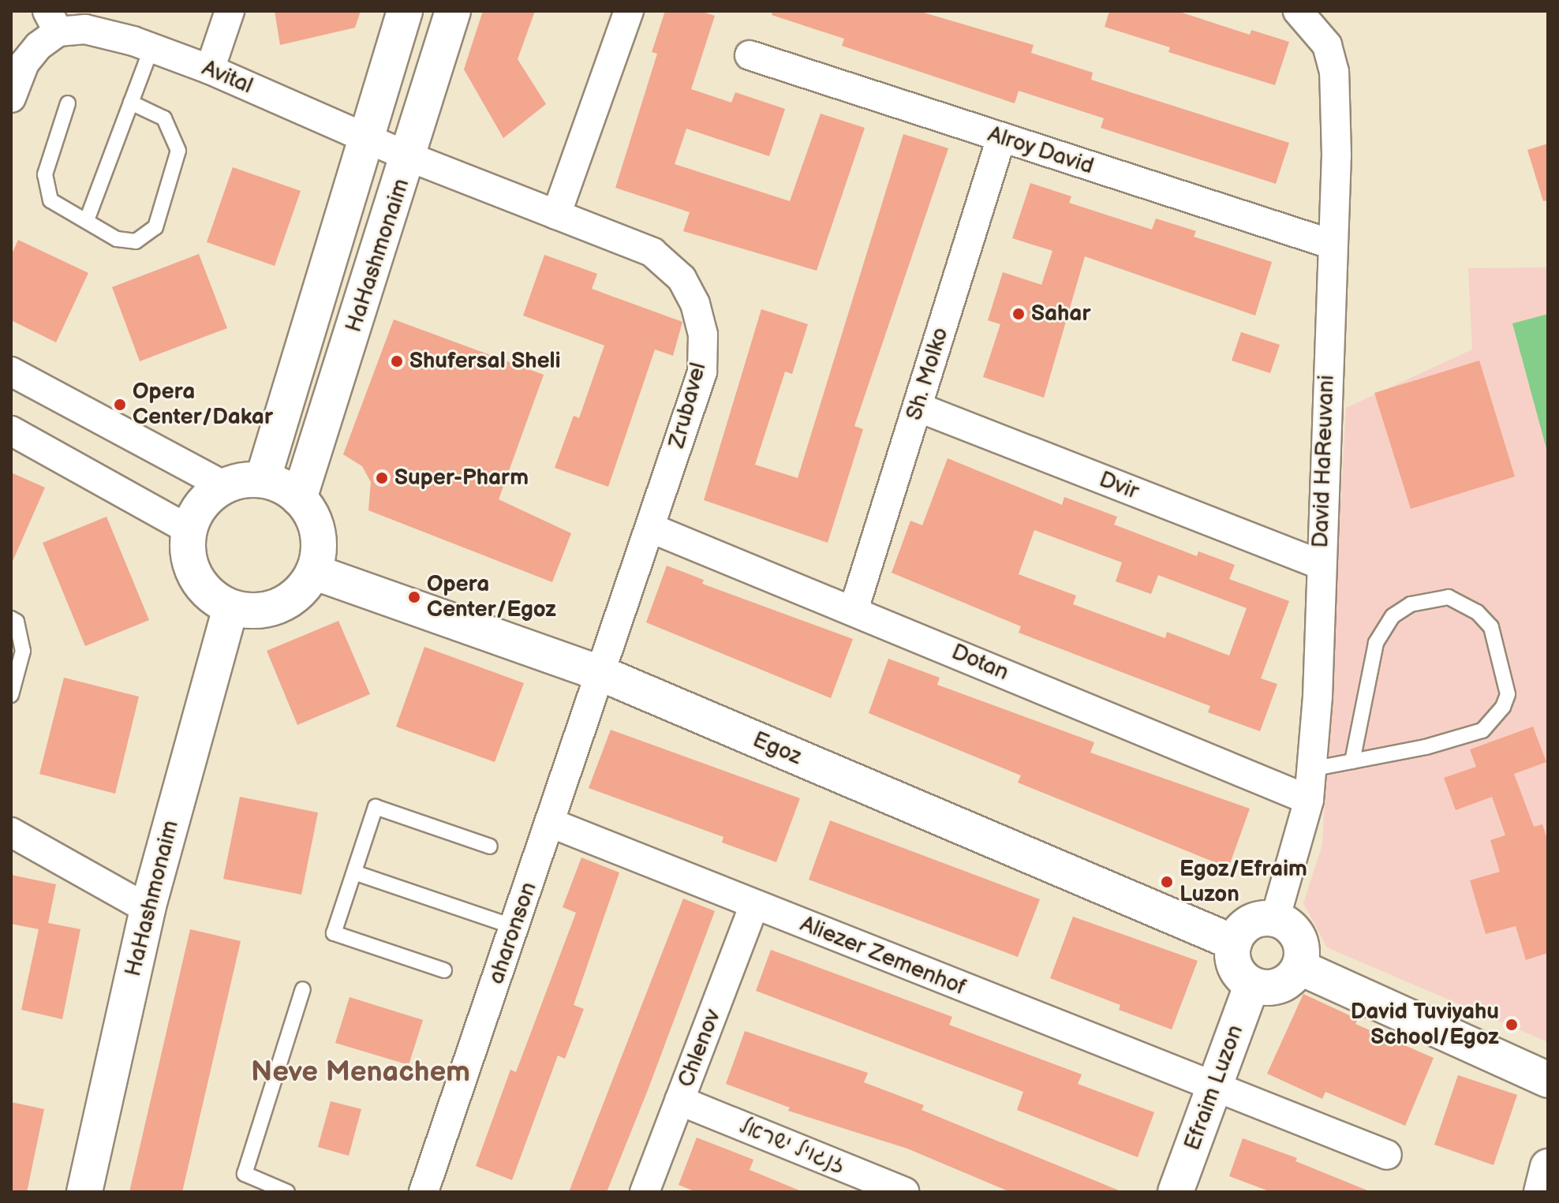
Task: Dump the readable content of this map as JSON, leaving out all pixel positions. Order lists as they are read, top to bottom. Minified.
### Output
{"streets":{"street":["Avital","Alroy David","HaHashmonaim","Sh. Molko","Zrubavel","David HaReuvani","Dvir","Dotan","Egoz","aharonson","Aliezer Zemenhof","Chlenov","Efraim Luzon","זנגויל ישראל"]},"crossings":[["Avital","HaHashmonaim"],["Avital","Zrubavel"],["Alroy David","Sh. Molko"],["Alroy David","David HaReuvani"],["HaHashmonaim","Zrubavel"],["HaHashmonaim","Egoz"],["Sh. Molko","Dvir"],["Sh. Molko","Dotan"],["Zrubavel","Dotan"],["Zrubavel","Egoz"],["Zrubavel","aharonson"],["David HaReuvani","Dvir"],["David HaReuvani","Dotan"],["David HaReuvani","Egoz"],["David HaReuvani","Efraim Luzon"],["Egoz","aharonson"],["Egoz","Efraim Luzon"],["aharonson","Aliezer Zemenhof"],["Aliezer Zemenhof","Chlenov"],["Aliezer Zemenhof","Efraim Luzon"],["Chlenov","זנגויל ישראל"]],"districts":["Neve Menachem"],"places":["Sahar","Shufersal Sheli","Opera Center/Dakar","Super-Pharm","Opera Center/Egoz","Egoz/Efraim Luzon","David Tuviyahu School/Egoz"]}
